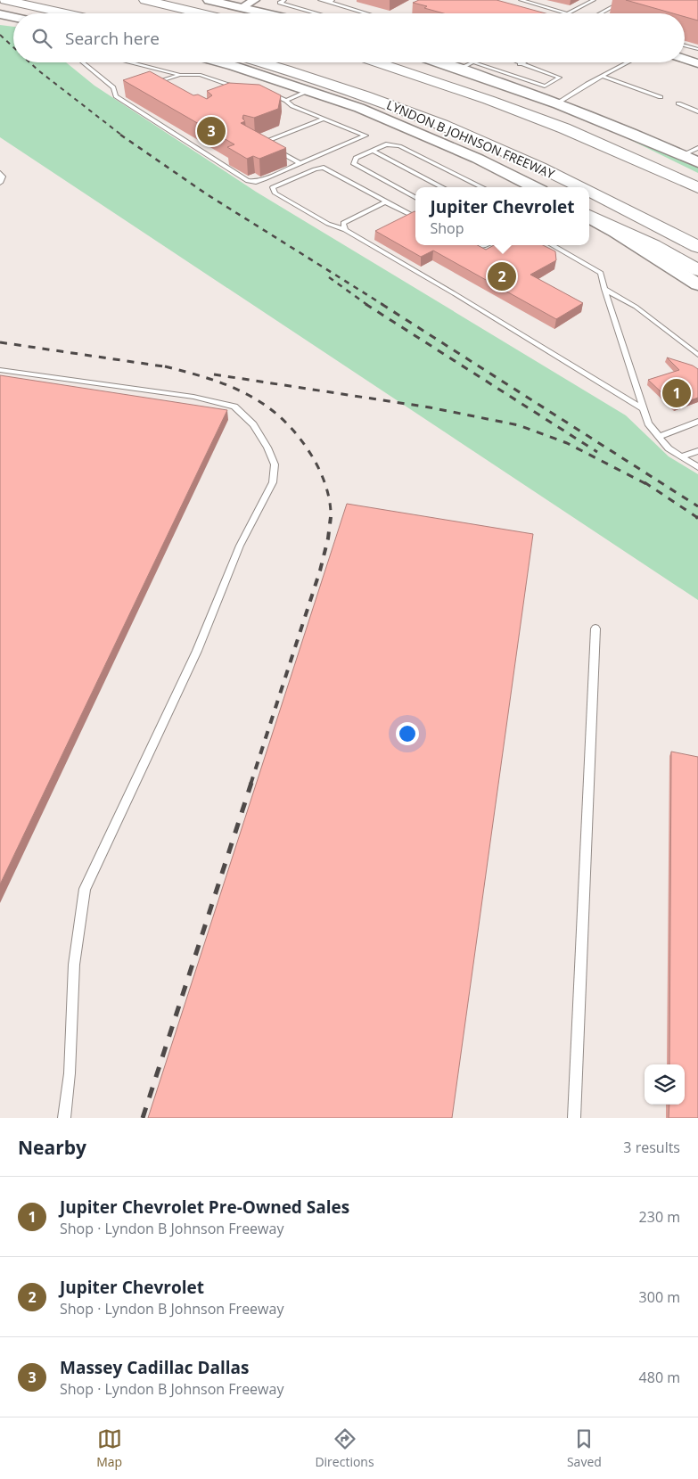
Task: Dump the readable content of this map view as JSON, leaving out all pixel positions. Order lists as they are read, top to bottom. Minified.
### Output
{"streets":{"highway":["LYNDON B JOHNSON FREEWAY"]},"page":{"search":"Search here","pins":["3","2","1"],"popup":["Jupiter Chevrolet","Shop"],"heading":["Nearby","3 results"],"list":[{"mark":"1","name":"Jupiter Chevrolet Pre-Owned Sales","note":"Shop · Lyndon B Johnson Freeway","value":"230 m"},{"mark":"2","name":"Jupiter Chevrolet","note":"Shop · Lyndon B Johnson Freeway","value":"300 m"},{"mark":"3","name":"Massey Cadillac Dallas","note":"Shop · Lyndon B Johnson Freeway","value":"480 m"}],"nav":["Map","Directions","Saved"]}}
